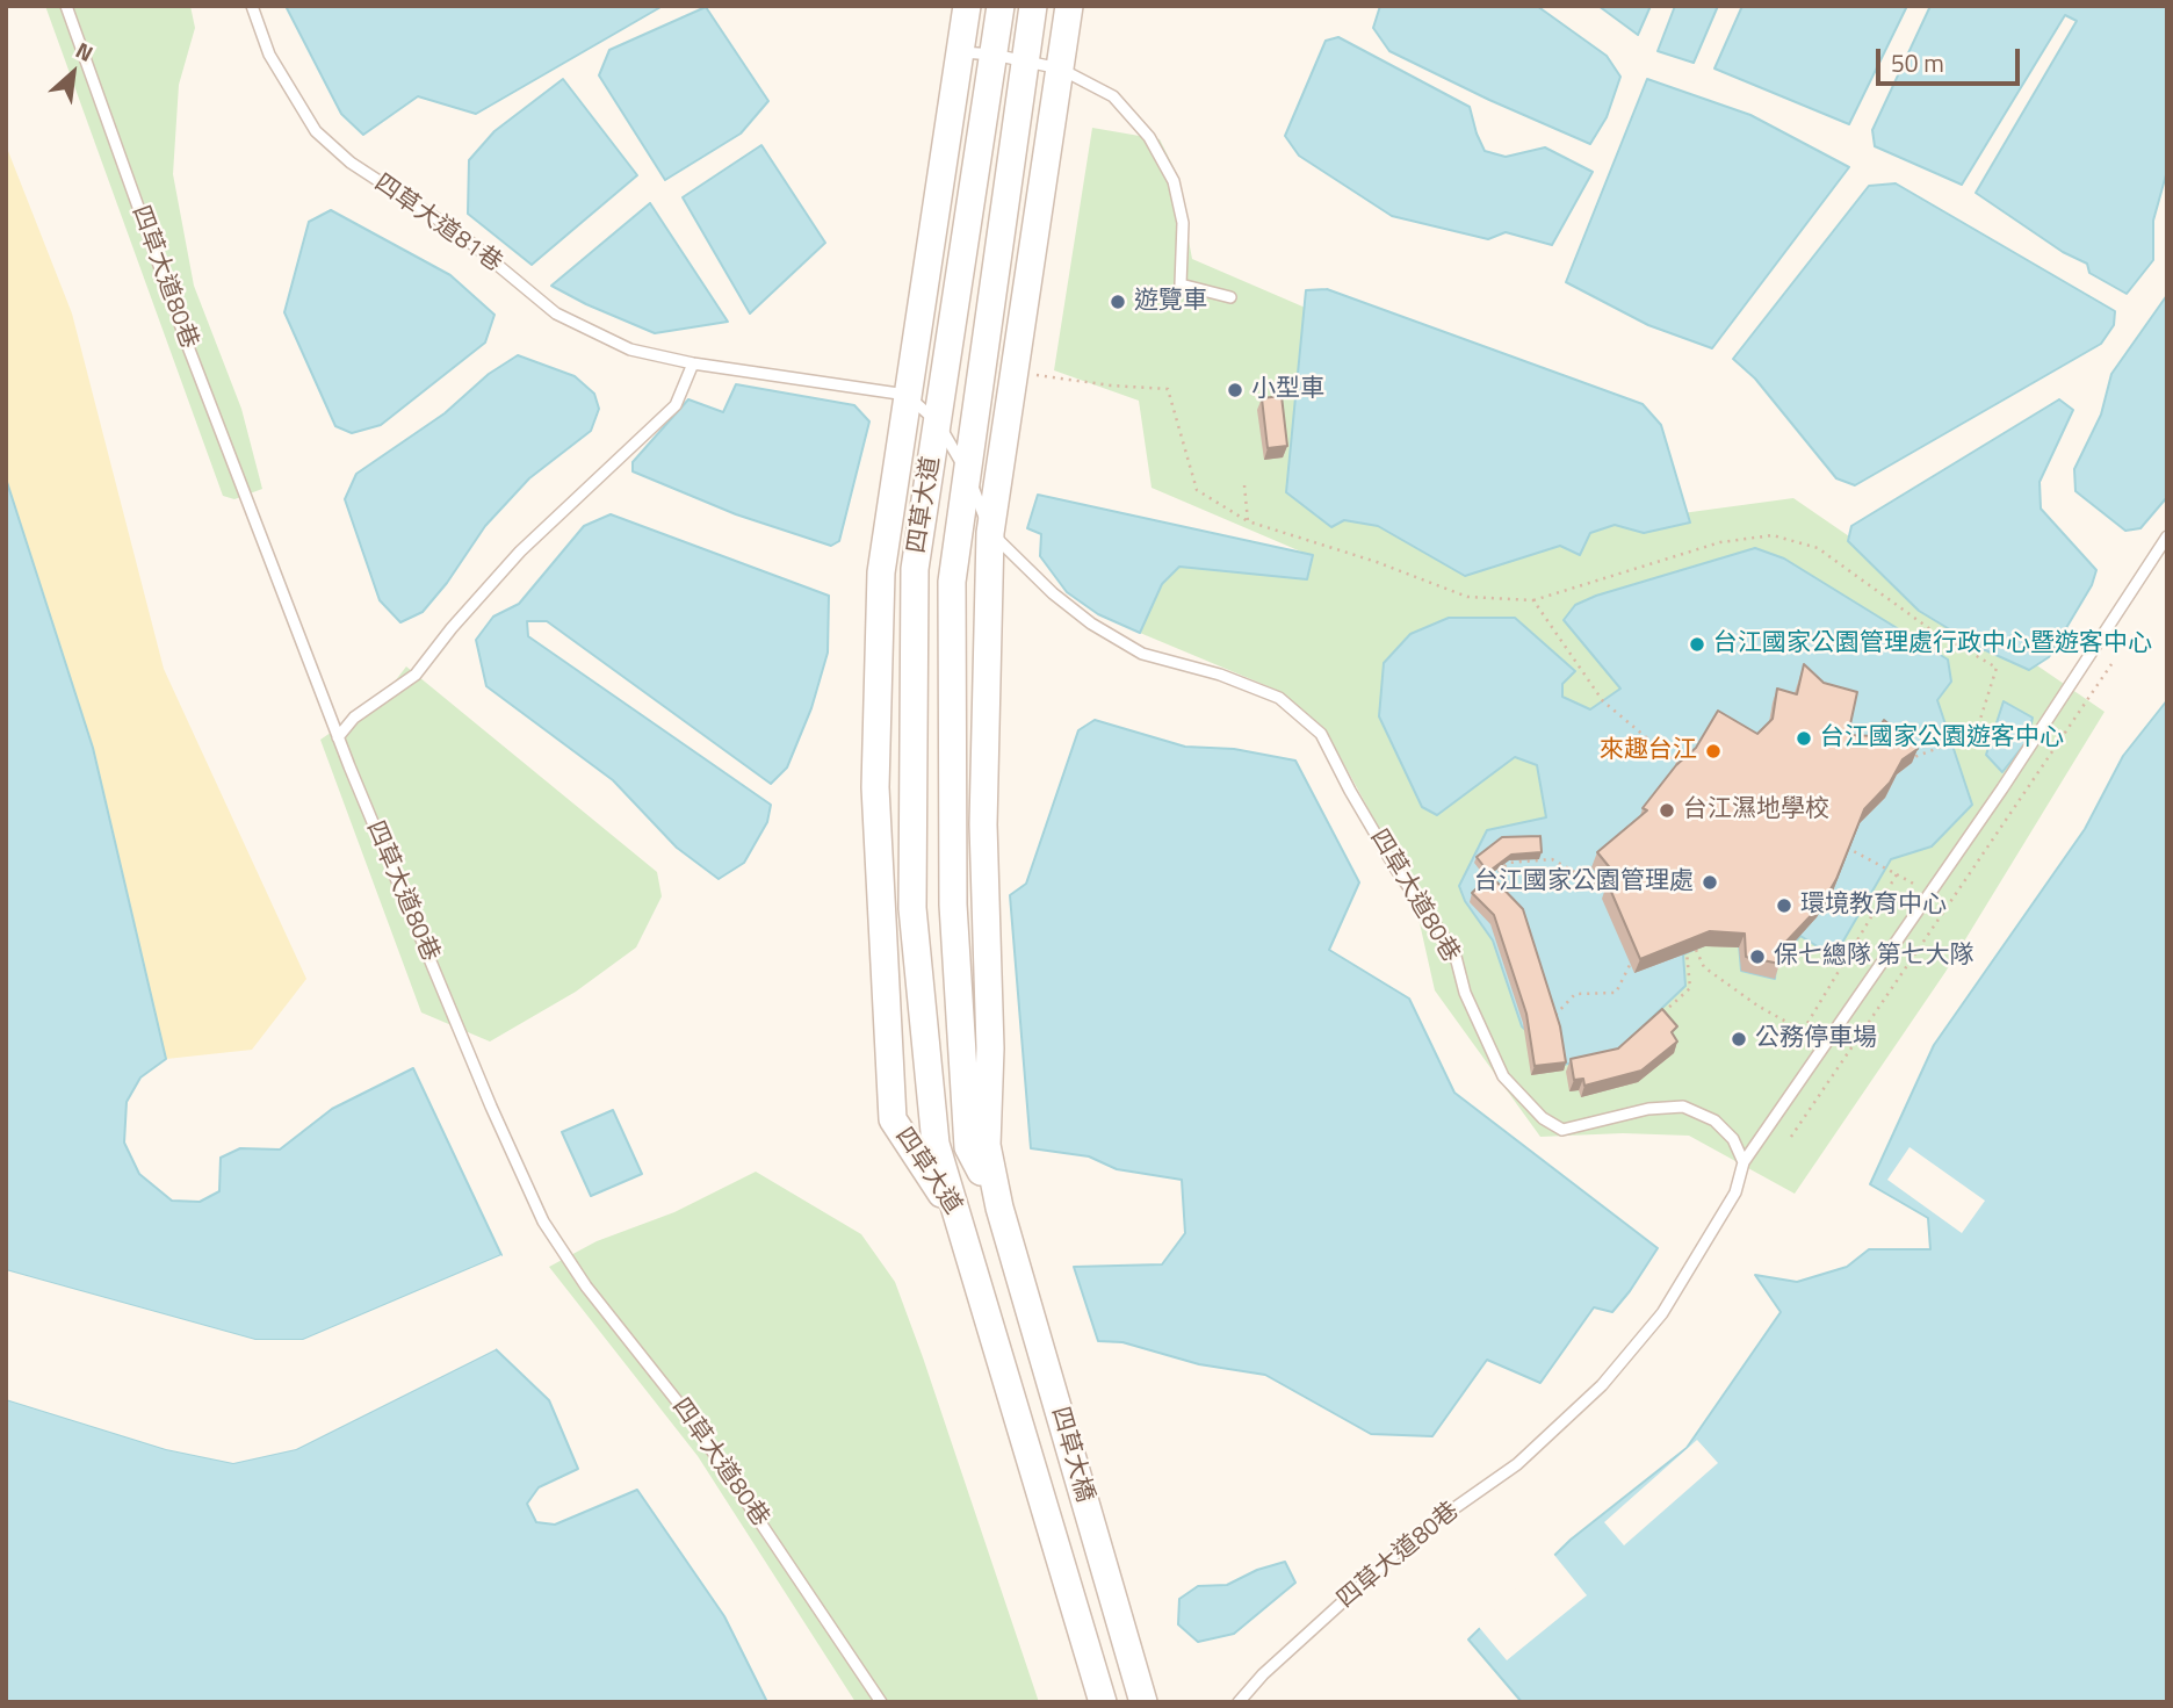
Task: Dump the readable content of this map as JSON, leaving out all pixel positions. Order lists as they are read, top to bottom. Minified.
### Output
{"streets":{"street":["四草大道","四草大橋"],"lane":["四草大道81巷","四草大道80巷"]},"crossings":[["四草大道81巷","四草大道80巷"],["四草大道81巷","四草大道"],["四草大道80巷","四草大道"],["四草大道","四草大橋"]],"places":["遊覽車","小型車","台江國家公園管理處行政中心暨遊客中心","台江國家公園遊客中心","來趣台江","台江濕地學校","台江國家公園管理處","環境教育中心","保七總隊 第七大隊","公務停車場"],"scale_bar":"50 m","north":"top right"}
